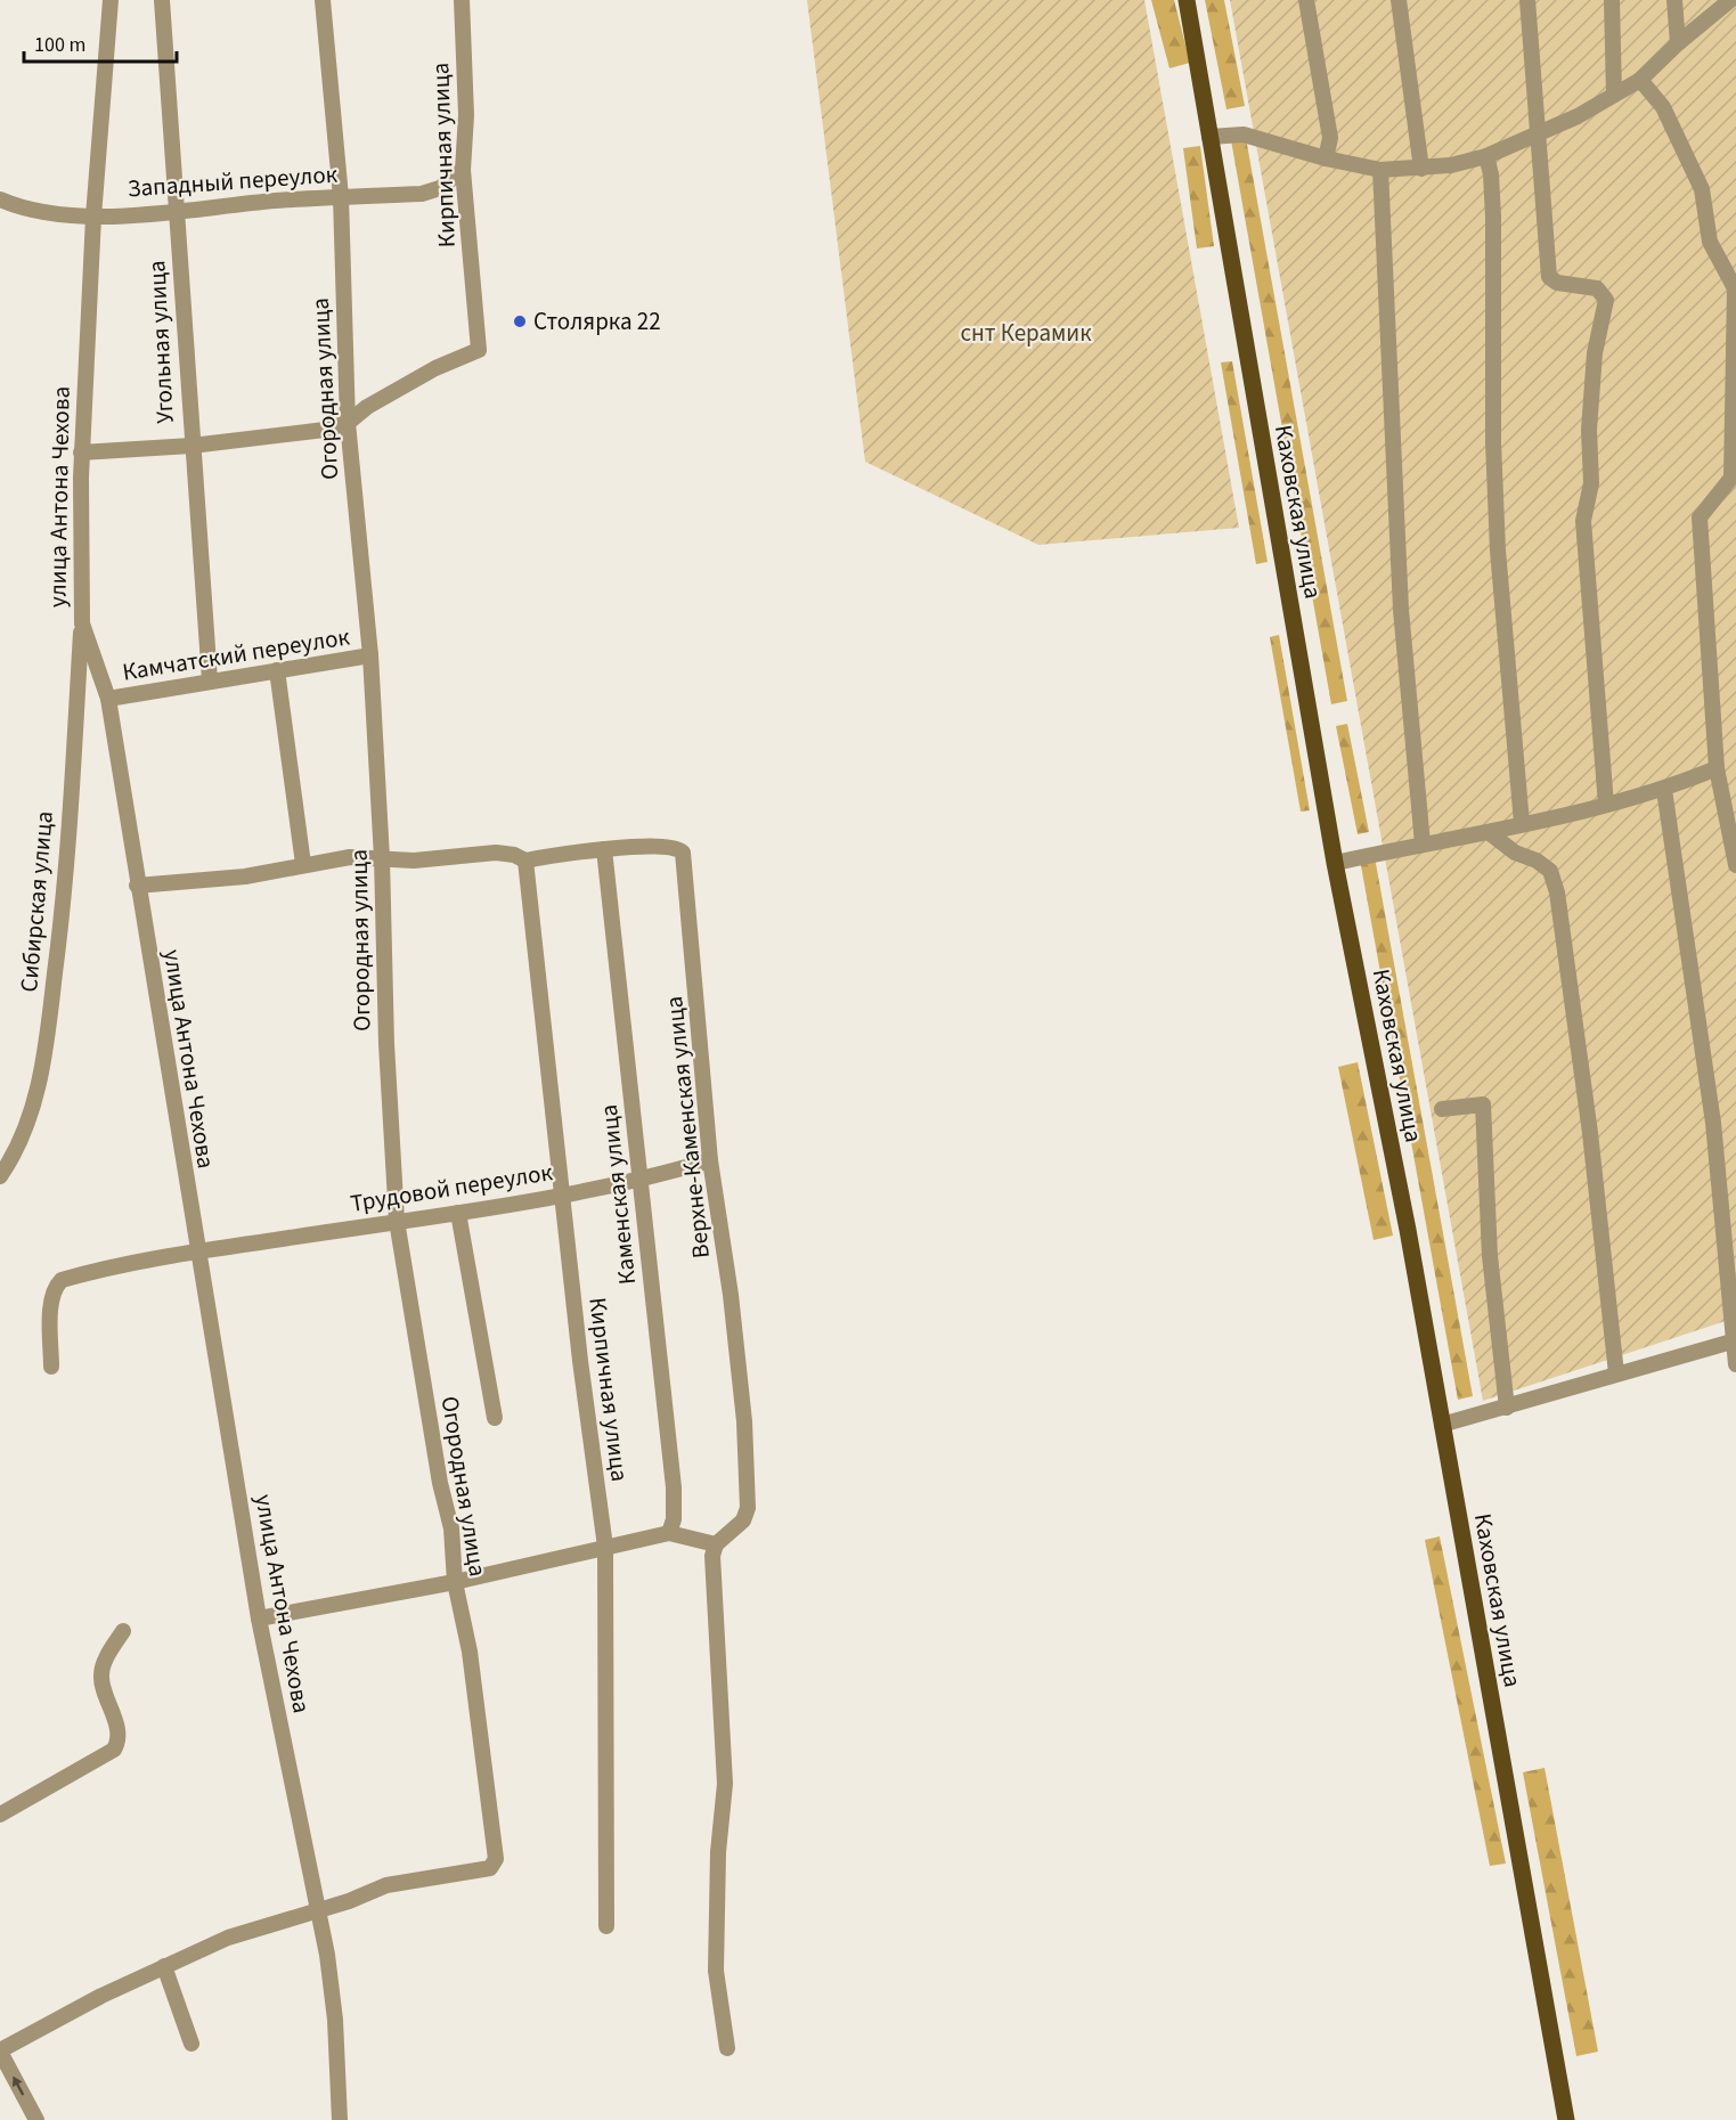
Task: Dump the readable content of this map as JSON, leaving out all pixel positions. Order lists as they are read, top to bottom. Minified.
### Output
{"streets":{"main road":["Каховская улица"],"street":["Кирпичная улица","Западный переулок","Угольная улица","Огородная улица","улица Антона Чехова","Камчатский переулок","Сибирская улица","Верхне-Каменская улица","Трудовой переулок","Каменская улица"]},"crossings":[["Кирпичная улица","Западный переулок"],["Кирпичная улица","Огородная улица"],["Кирпичная улица","Верхне-Каменская улица"],["Кирпичная улица","Трудовой переулок"],["Западный переулок","Угольная улица"],["Западный переулок","Огородная улица"],["Западный переулок","улица Антона Чехова"],["Угольная улица","Камчатский переулок"],["Огородная улица","улица Антона Чехова"],["Огородная улица","Камчатский переулок"],["Огородная улица","Трудовой переулок"],["улица Антона Чехова","Камчатский переулок"],["улица Антона Чехова","Сибирская улица"],["улица Антона Чехова","Трудовой переулок"],["Верхне-Каменская улица","Трудовой переулок"],["Верхне-Каменская улица","Каменская улица"],["Трудовой переулок","Каменская улица"]],"parks":["снт Керамик"],"places":["Столярка 22"],"scale_bar":"100 m"}
